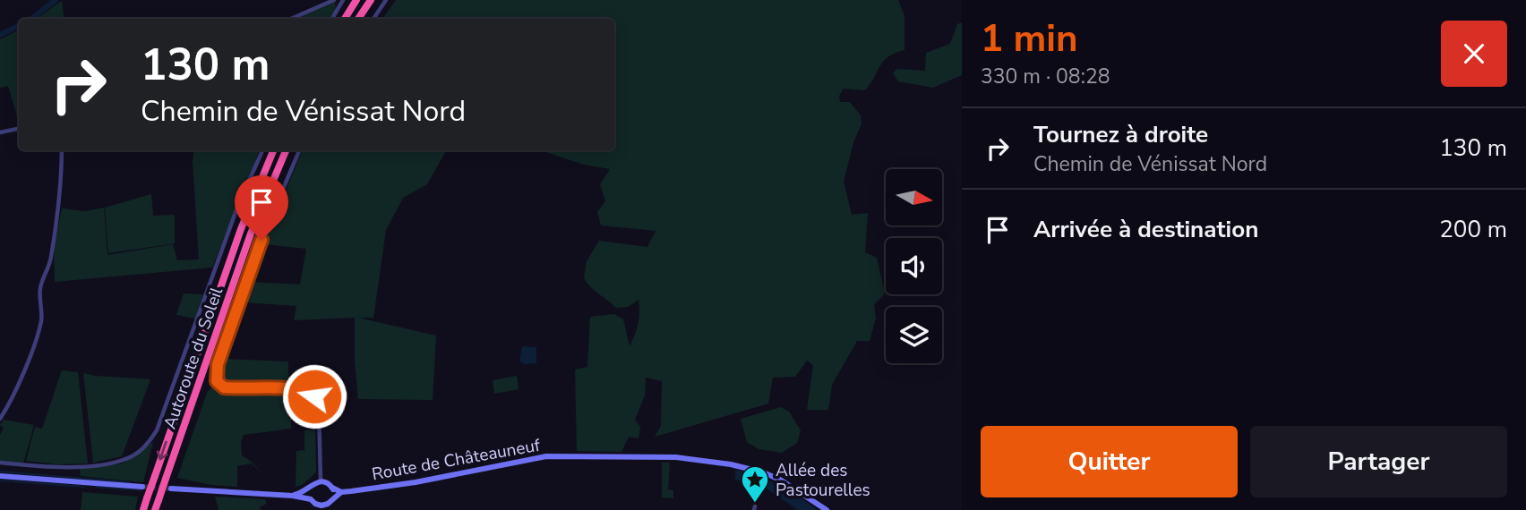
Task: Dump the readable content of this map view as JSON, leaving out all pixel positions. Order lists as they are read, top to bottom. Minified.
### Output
{"streets":{"highway":["Autoroute du Soleil"],"main road":["Route de Châteauneuf"]},"places":{"place":["Allée des Pastourelles"]},"north":"right","page":{"heading":["1 min","330 m · 08:28"],"turn":["130 m","Chemin de Vénissat Nord"],"list":[{"name":"Tournez à droite","note":"Chemin de Vénissat Nord","value":"130 m"},{"name":"Arrivée à destination","value":"200 m"}],"buttons":["Quitter","Partager"]}}
